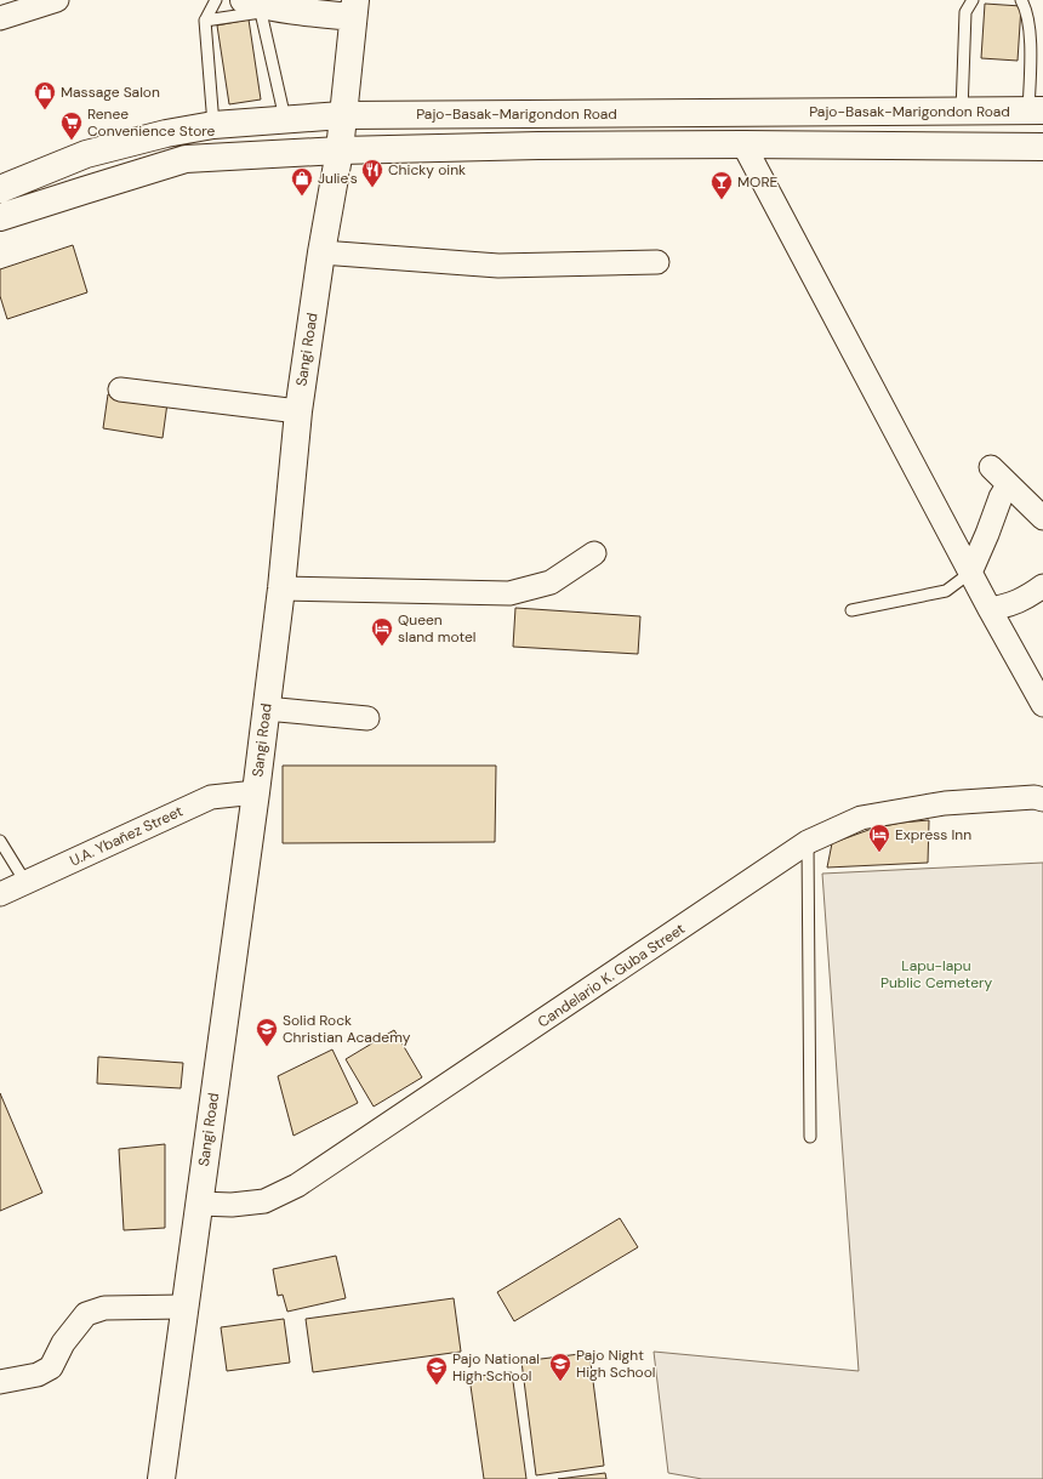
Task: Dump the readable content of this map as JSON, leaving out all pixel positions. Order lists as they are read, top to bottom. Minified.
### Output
{"streets":{"main road":["Pajo-Basak-Marigondon Road","Sangi Road"],"street":["U.A. Ybañez Street","Candelario K. Guba Street"]},"crossings":[["Pajo-Basak-Marigondon Road","Sangi Road"],["Sangi Road","U.A. Ybañez Street"],["Sangi Road","Candelario K. Guba Street"]],"parks":["Lapu-lapu Public Cemetery"],"places":{"shop":["Massage Salon","Julie's"],"supermarket":["Renee Convenience Store"],"restaurant":["Chicky oink"],"bar":["MORE"],"hotel":["Queen sland motel","Express Inn"],"school or university":["Solid Rock Christian Academy","Pajo Night High School","Pajo National High School"]}}
